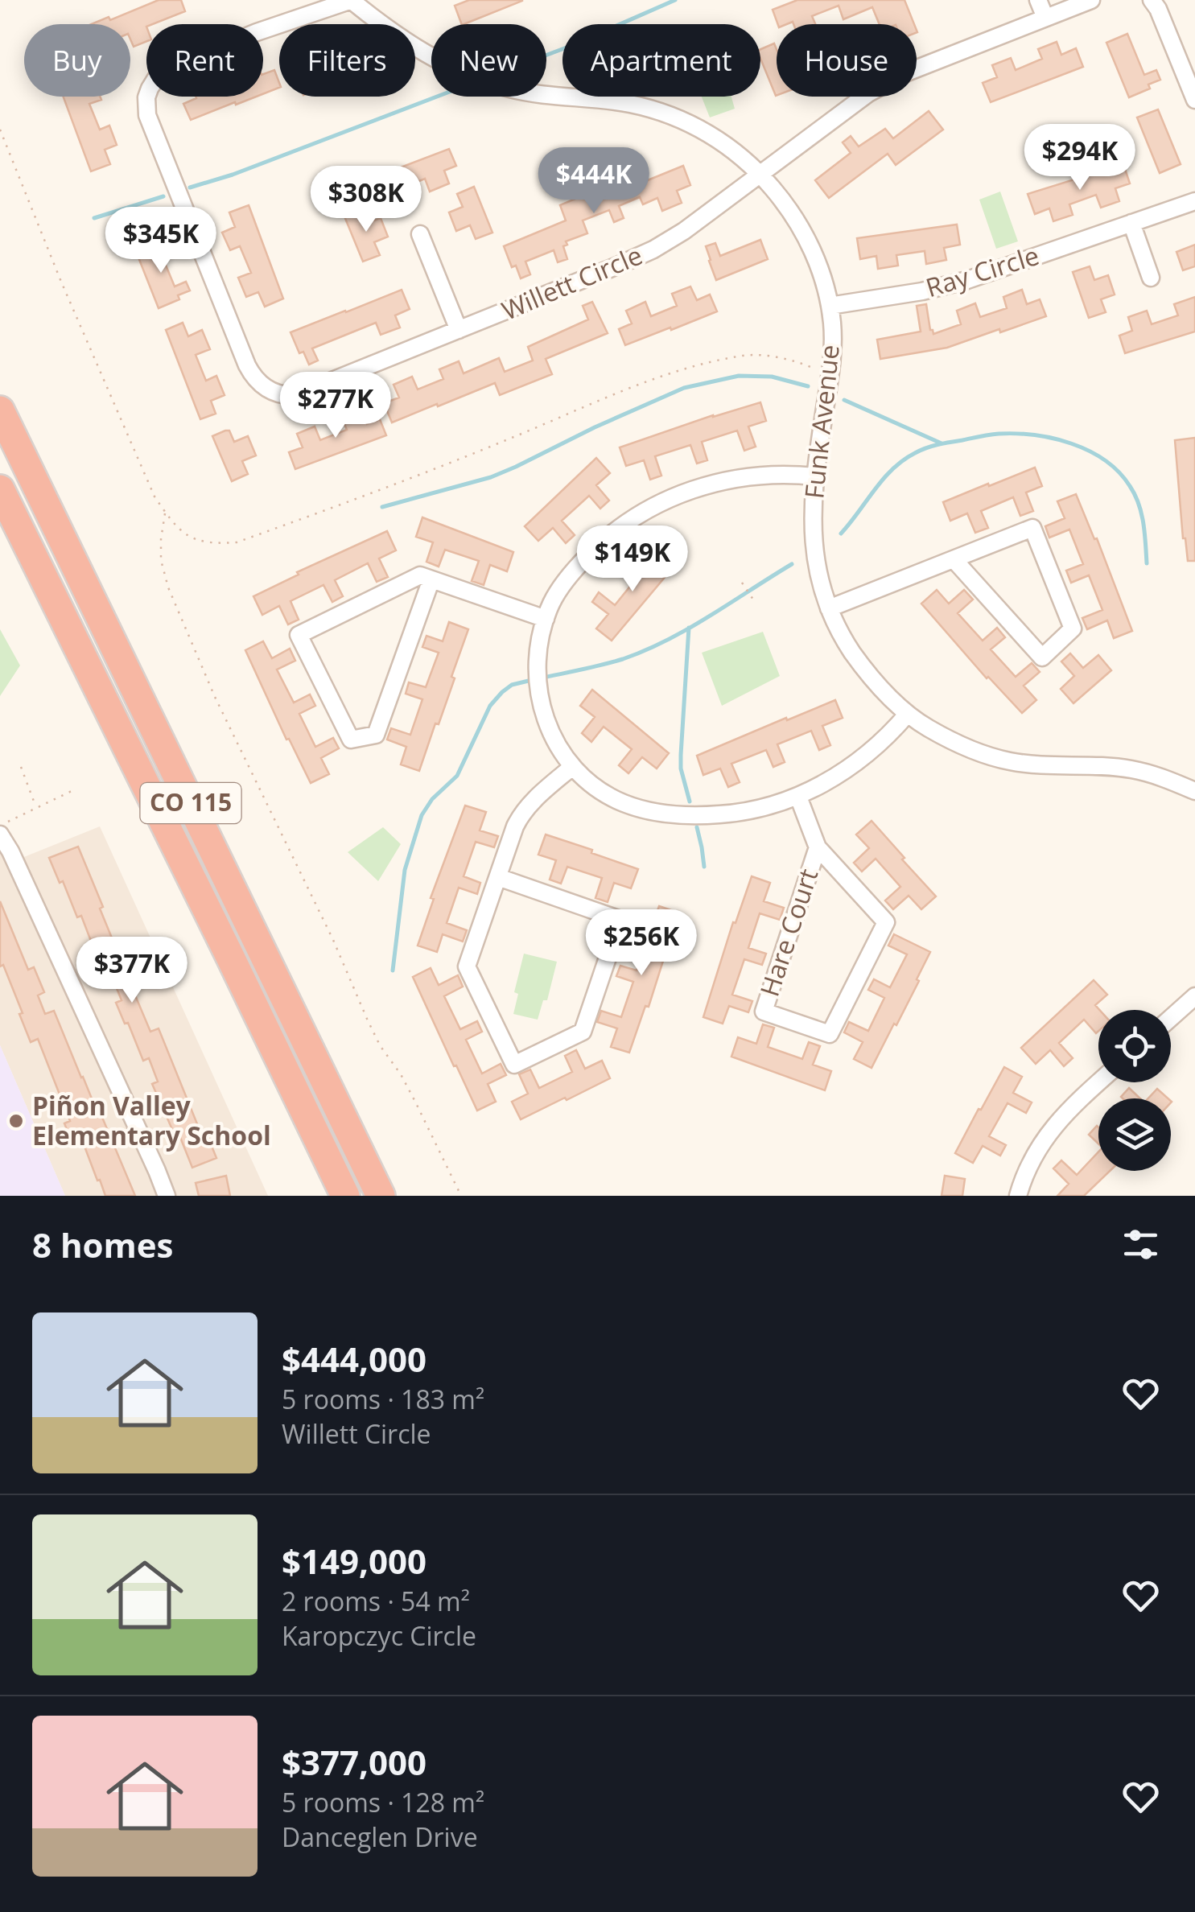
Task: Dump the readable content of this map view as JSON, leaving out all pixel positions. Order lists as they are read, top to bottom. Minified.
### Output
{"streets":{"highway":["CO 115"],"street":["Ray Circle","Willett Circle","Funk Avenue","Hare Court"]},"crossings":[["Ray Circle","Funk Avenue"],["Willett Circle","Funk Avenue"]],"places":["Piñon Valley Elementary School"],"page":{"chip":["Buy","Rent","Filters","New","Apartment","House"],"price":["$294K","$444K","$308K","$345K","$277K","$149K","$256K","$377K"],"heading":"8 homes","list":[{"name":"$444,000","note":"5 rooms · 183 m² · Willett Circle"},{"name":"$149,000","note":"2 rooms · 54 m² · Karopczyc Circle"},{"name":"$377,000","note":"5 rooms · 128 m² · Danceglen Drive"}]}}
